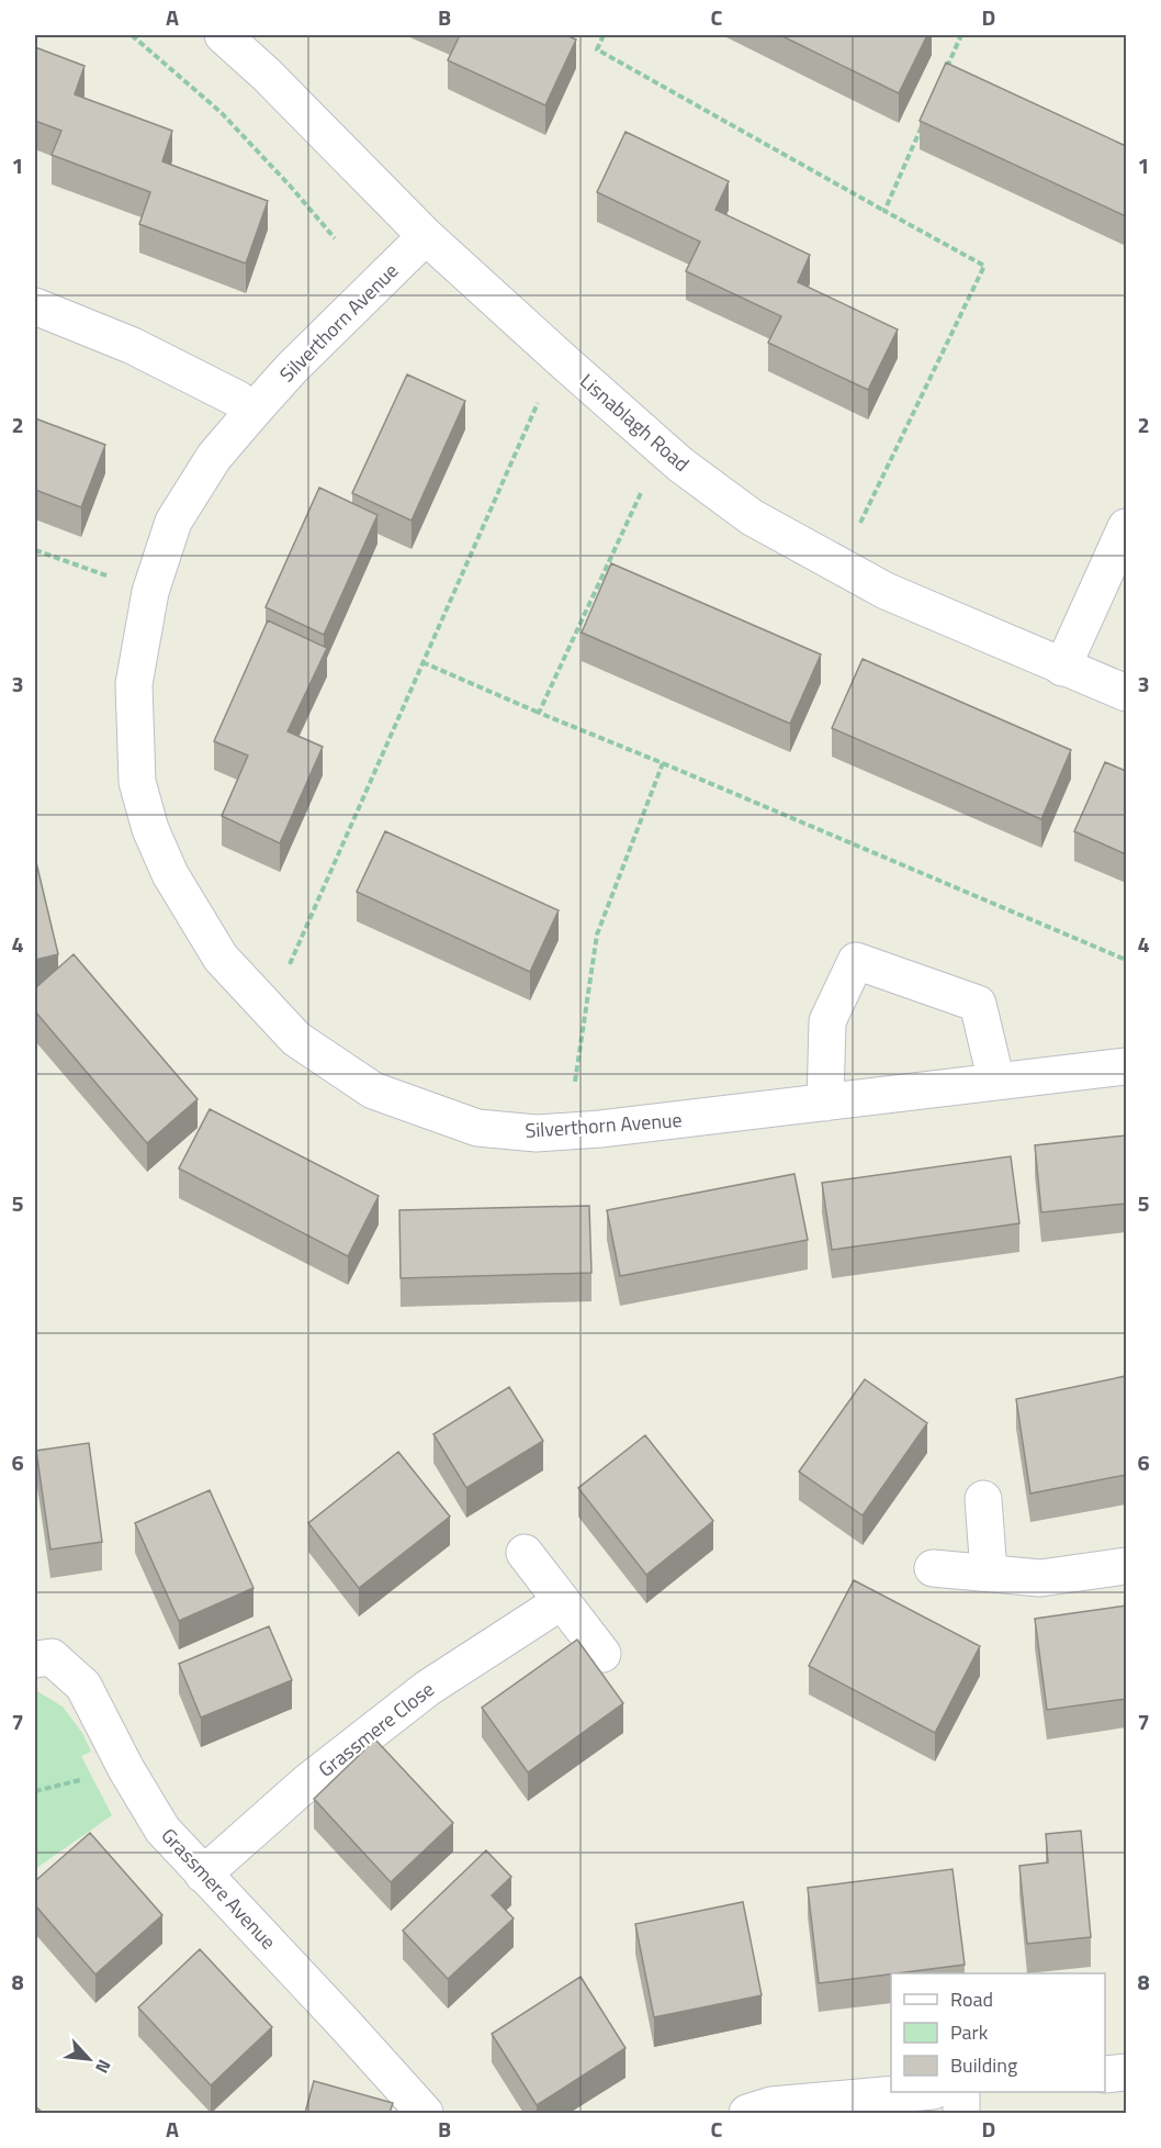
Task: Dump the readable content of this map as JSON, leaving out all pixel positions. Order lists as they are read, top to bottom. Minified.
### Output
{"streets":{"street":["Silverthorn Avenue","Lisnablagh Road","Grassmere Close","Grassmere Avenue"]},"crossings":[["Silverthorn Avenue","Lisnablagh Road"],["Grassmere Close","Grassmere Avenue"]],"legend":["Road","Park","Building"],"north":"bottom right","grid":{"columns":["A","B","C","D"],"rows":["1","2","3","4","5","6","7","8"]}}
